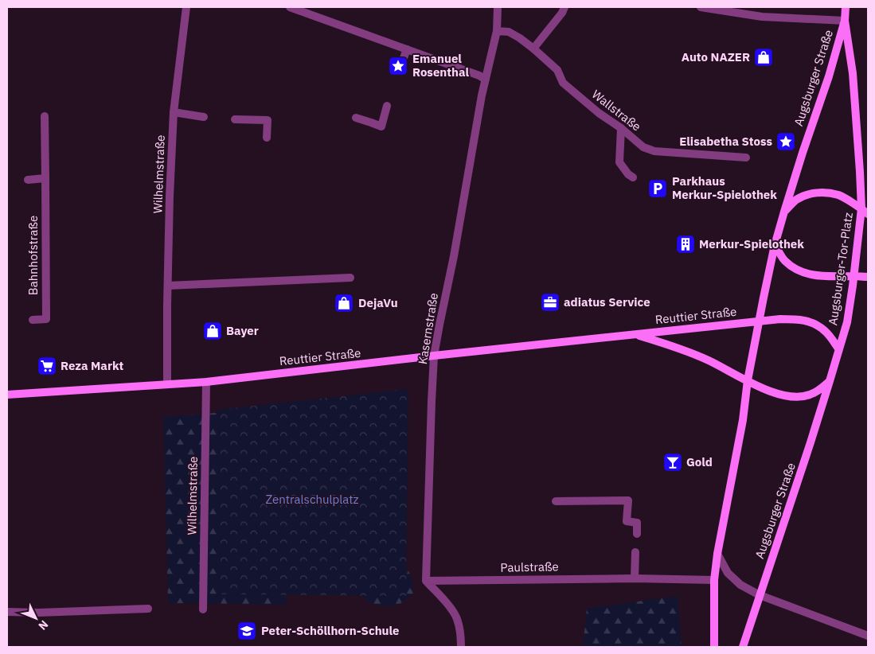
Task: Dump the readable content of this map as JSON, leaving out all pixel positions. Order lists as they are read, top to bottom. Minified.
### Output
{"streets":{"main road":["Augsburger Straße","Augsburger-Tor-Platz","Reuttier Straße"],"street":["Wallstraße","Wilhelmstraße","Bahnhofstraße","Kasernstraße","Paulstraße"]},"crossings":[["Augsburger Straße","Augsburger-Tor-Platz"],["Augsburger Straße","Reuttier Straße"],["Wallstraße","Kasernstraße"],["Wilhelmstraße","Reuttier Straße"],["Augsburger-Tor-Platz","Reuttier Straße"],["Reuttier Straße","Kasernstraße"],["Kasernstraße","Paulstraße"]],"parks":["Zentralschulplatz"],"places":{"shop":["Auto NAZER","DejaVu","Bayer"],"place":["Emanuel Rosenthal","Elisabetha Stoss"],"parking":["Parkhaus Merkur-Spielothek"],"building":["Merkur-Spielothek"],"office":["adiatus Service"],"supermarket":["Reza Markt"],"bar":["Gold"],"school or university":["Peter-Schöllhorn-Schule"]},"north":"bottom right"}
